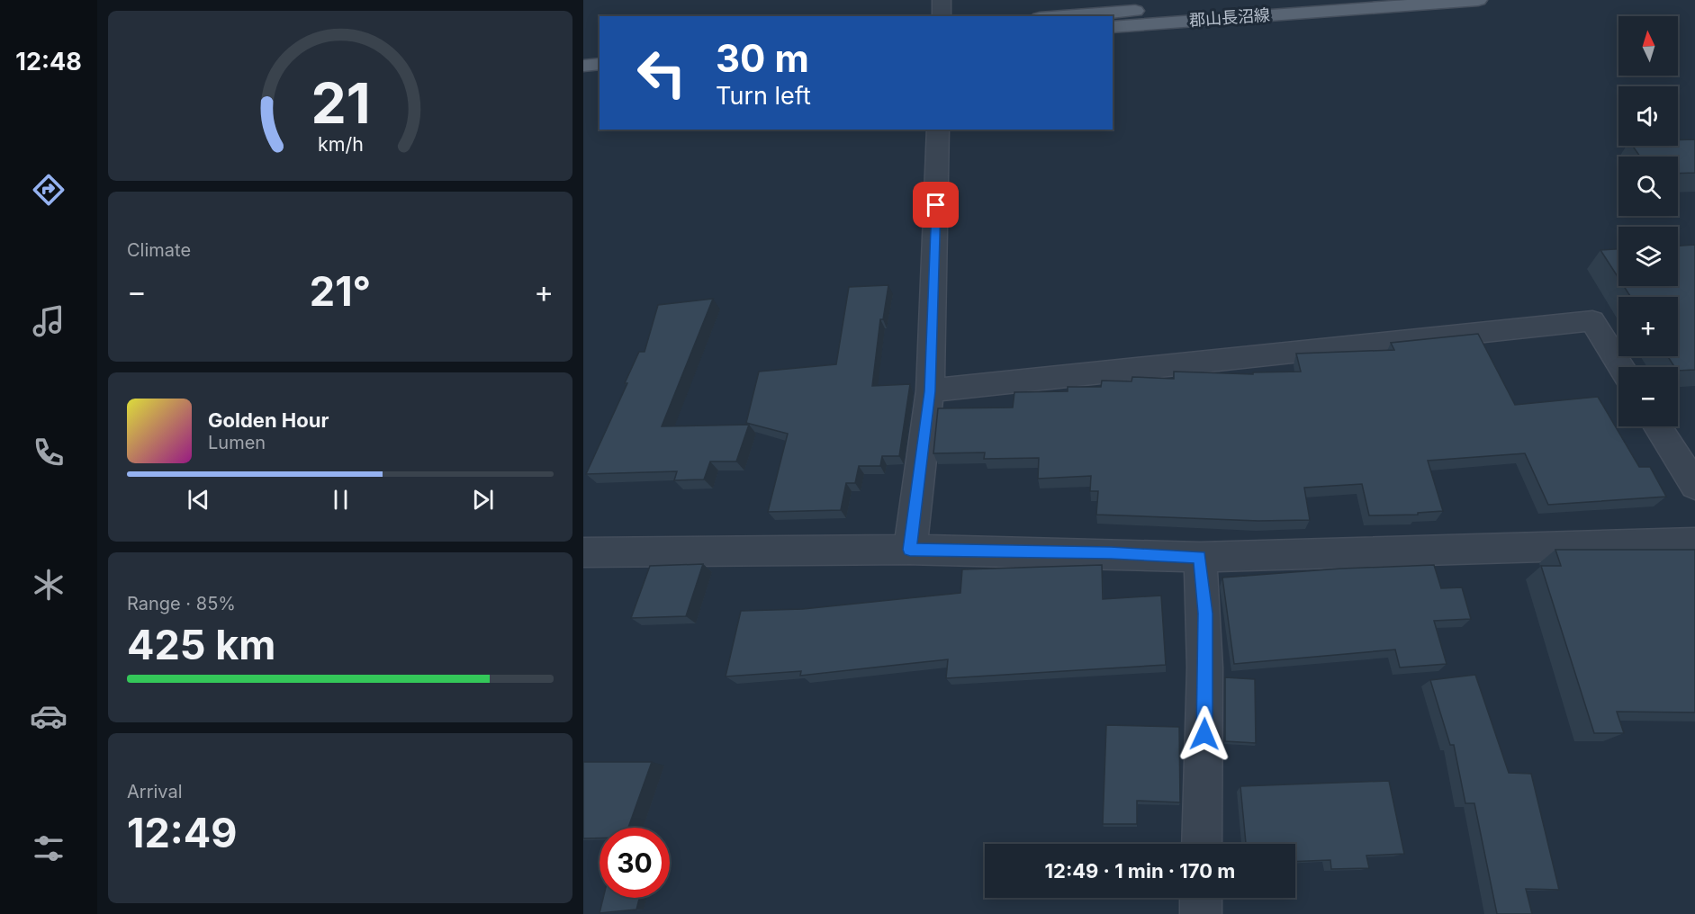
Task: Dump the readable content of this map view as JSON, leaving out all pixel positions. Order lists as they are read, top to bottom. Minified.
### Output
{"streets":{"main road":["郡山長沼線"]},"north":"top","page":{"tabs":"12:48","map_buttons":["+","−"],"turn":["30 m","Turn left"],"tile":["Climate",["Range · 85%","425 km"],["Arrival","12:49"]],"heat":["−","21°","+"],"song":["Golden Hour","Lumen"],"limit":"30","trip":"12:49 · 1 min · 170 m","gauge":["21","km/h"]}}
